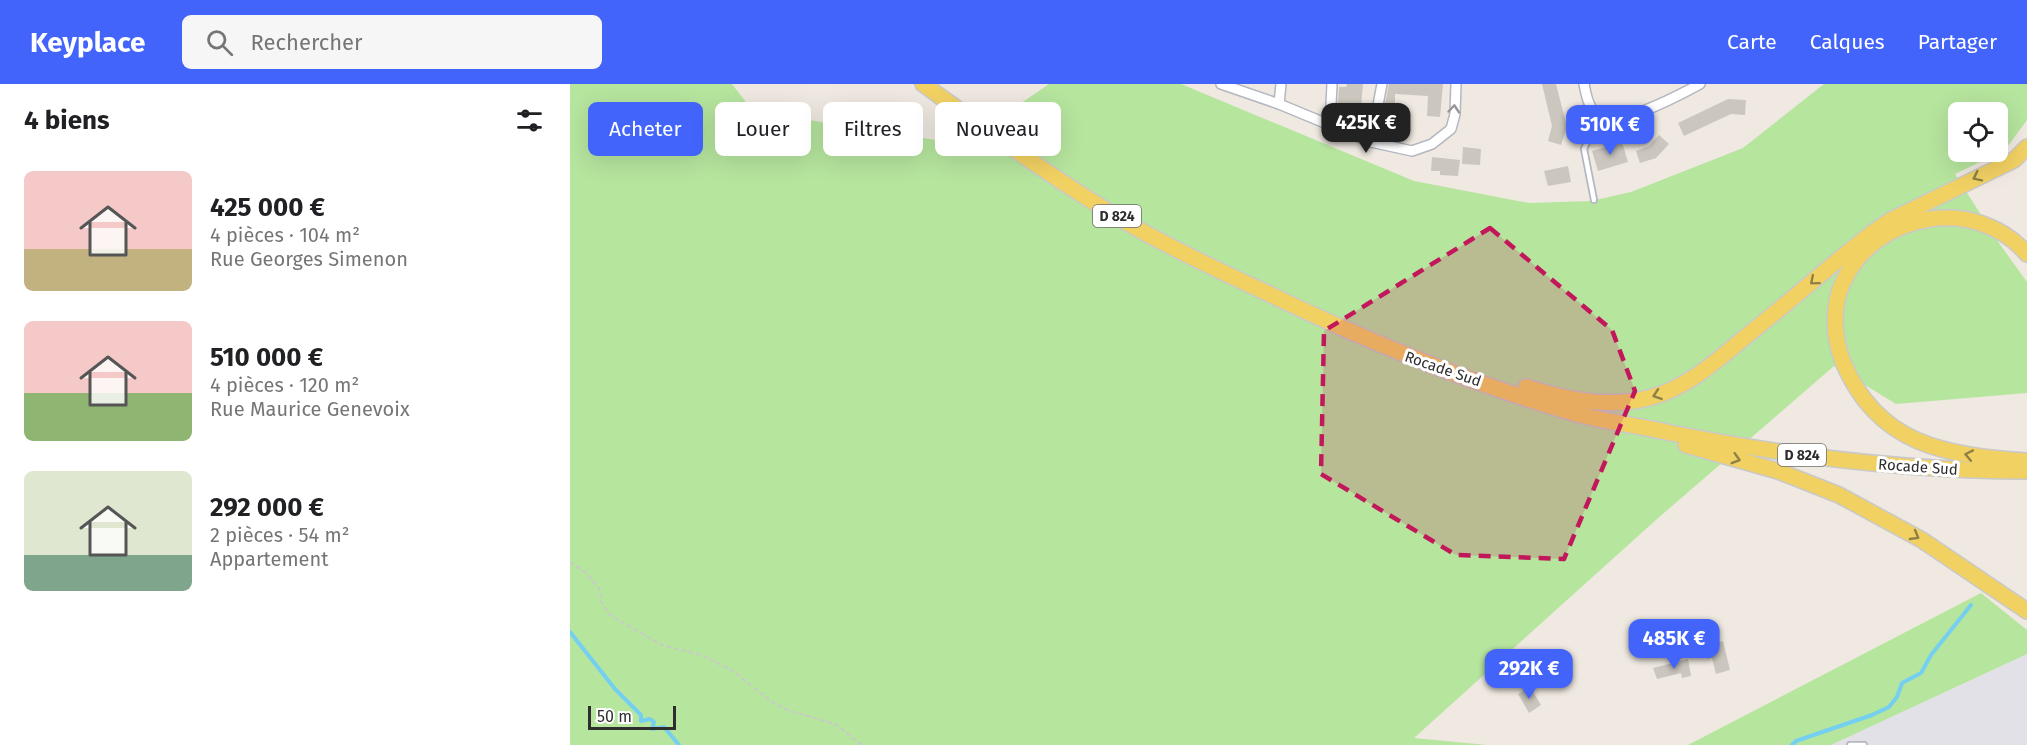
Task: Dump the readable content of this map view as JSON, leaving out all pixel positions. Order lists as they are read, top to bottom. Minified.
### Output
{"streets":{"main road":["D 824","Rocade Sud"]},"scale_bar":"50 m","page":{"header":"Keyplace","search":"Rechercher","nav":["Carte","Calques","Partager"],"heading":"4 biens","chip":["Acheter","Louer","Filtres","Nouveau"],"price":["425K €","510K €","485K €","292K €"],"list":[{"name":"425 000 €","note":"4 pièces · 104 m² · Rue Georges Simenon"},{"name":"510 000 €","note":"4 pièces · 120 m² · Rue Maurice Genevoix"},{"name":"292 000 €","note":"2 pièces · 54 m² · Appartement"}],"scale":"50 m"}}
